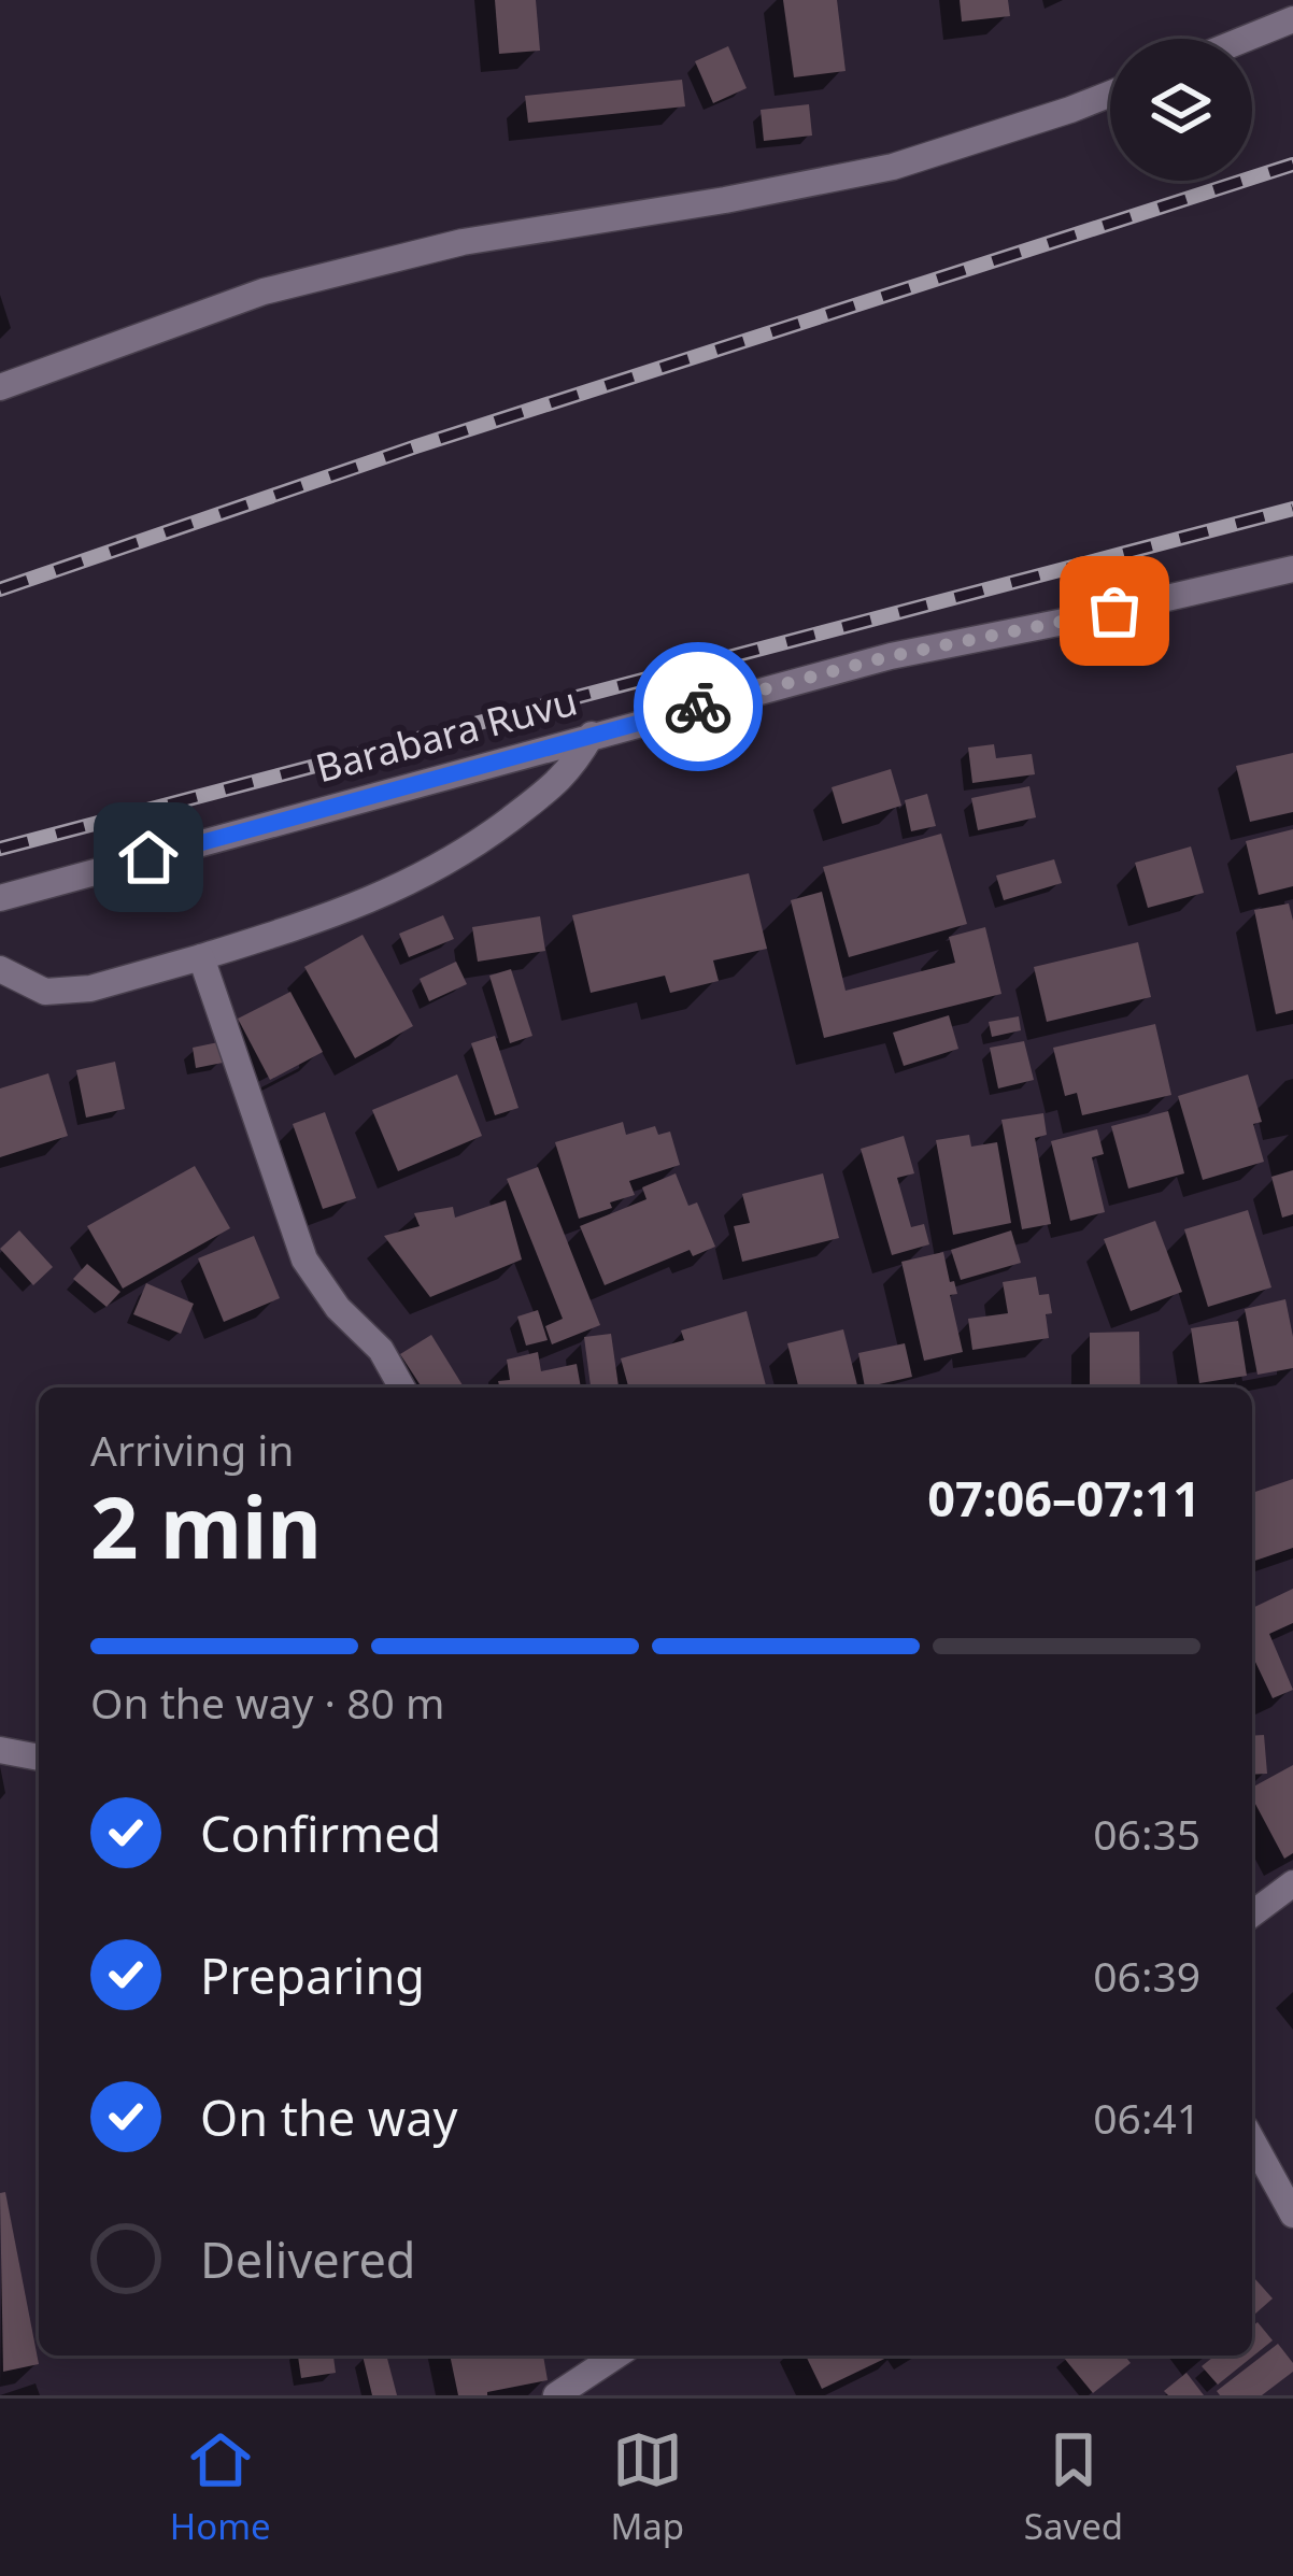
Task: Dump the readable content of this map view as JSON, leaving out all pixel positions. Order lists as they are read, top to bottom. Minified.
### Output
{"streets":{"street":["Barabara Ruvu"]},"page":{"heading":["2 min","Arriving in","07:06–07:11"],"bar":"On the way · 80 m","list":[["Confirmed","06:35"],["Preparing","06:39"],["On the way","06:41"],"Delivered"],"tabs":["Home","Map","Saved"]}}
